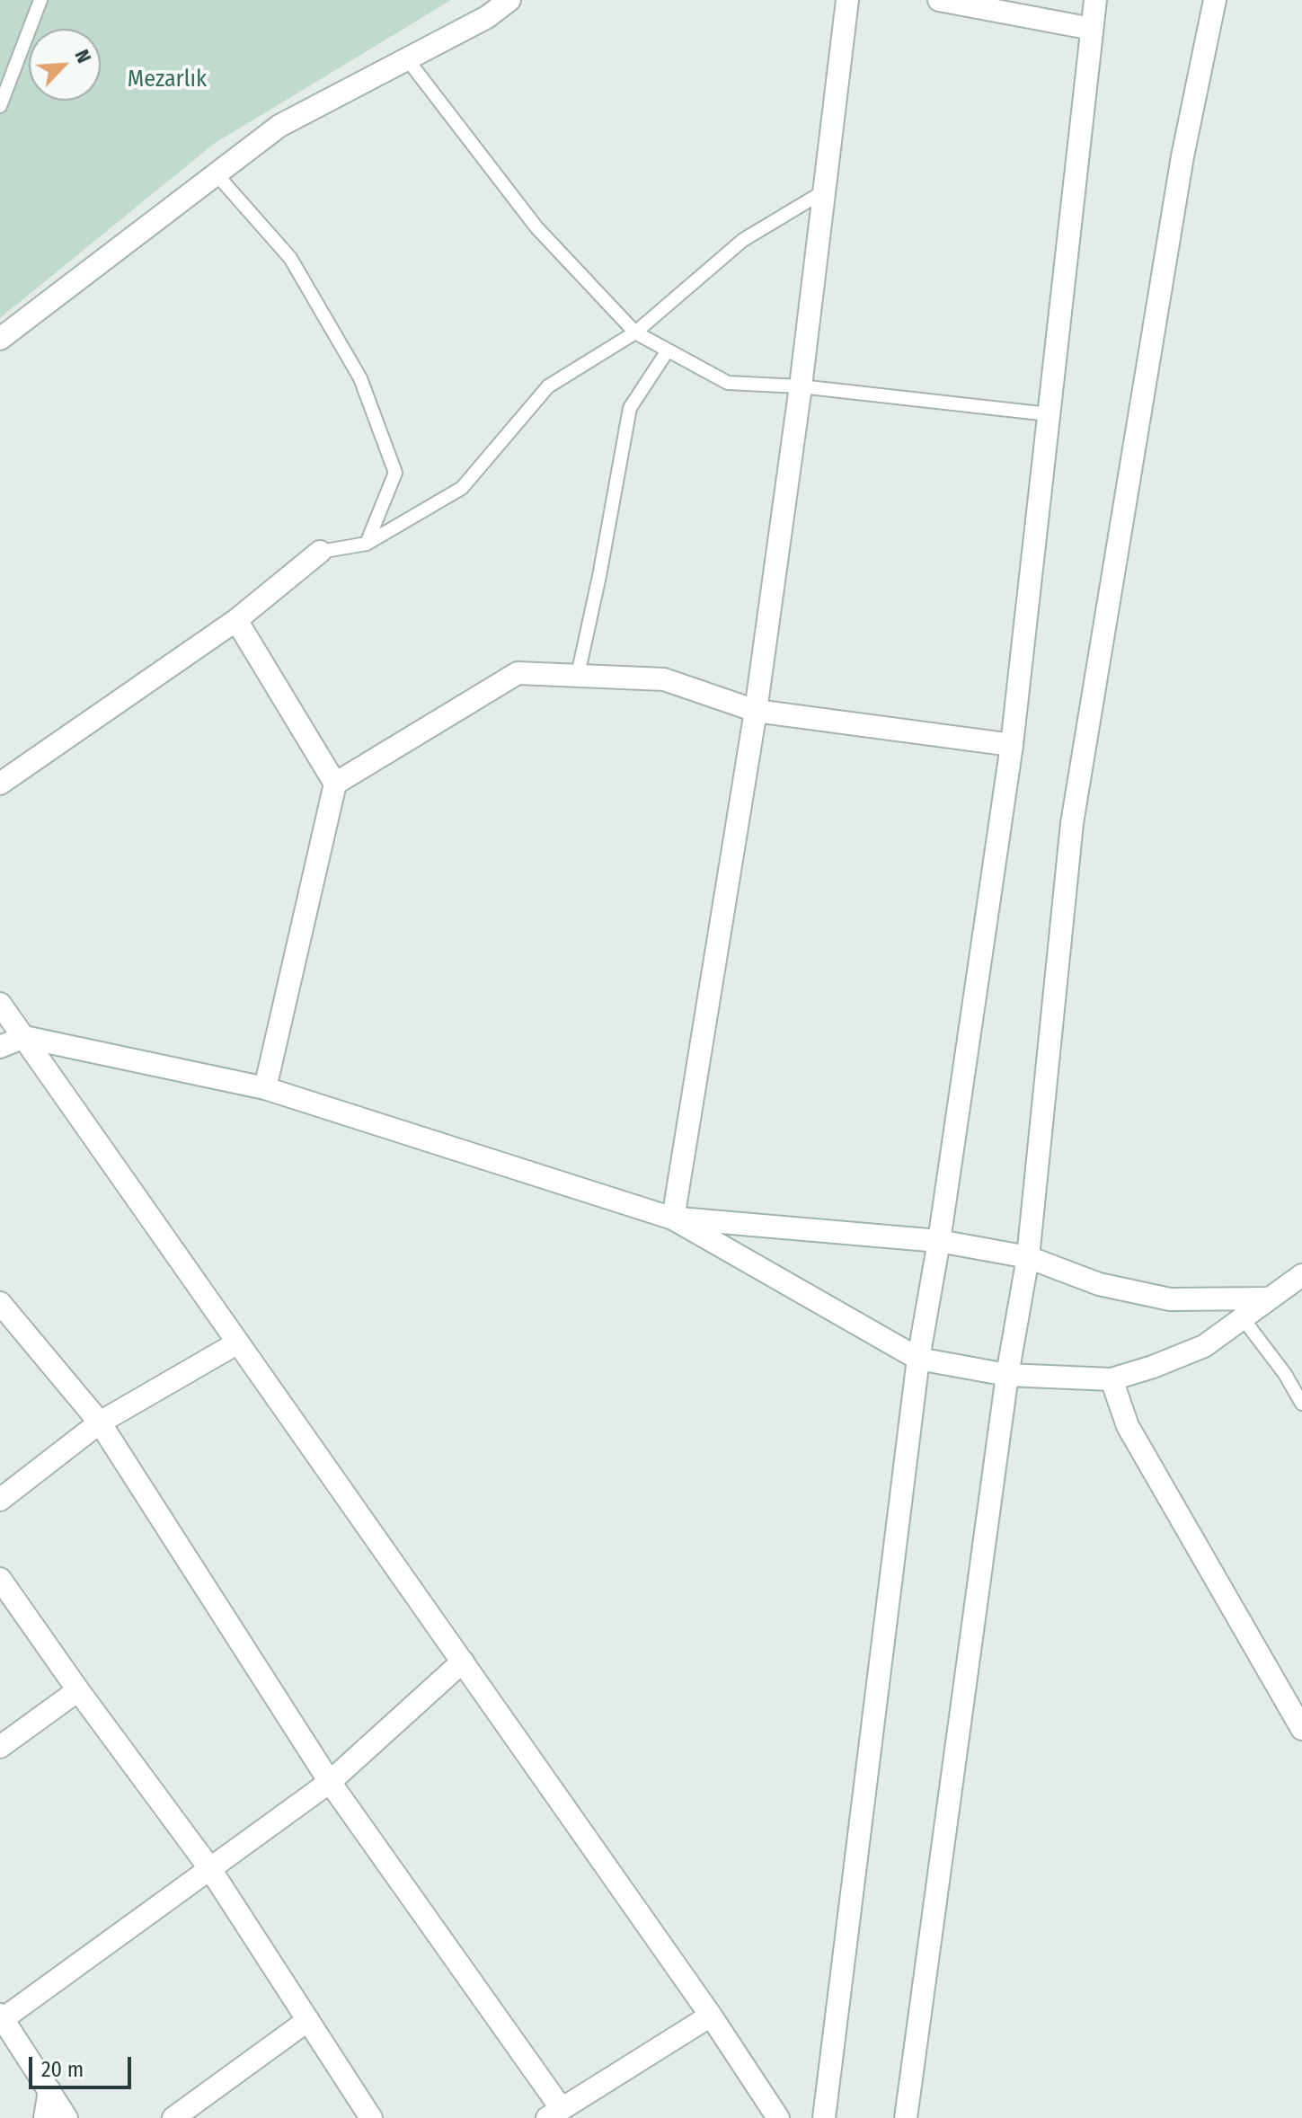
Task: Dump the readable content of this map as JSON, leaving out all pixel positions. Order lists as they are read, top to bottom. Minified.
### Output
{"parks":["Mezarlık"],"scale_bar":"20 m","north":"top right"}
